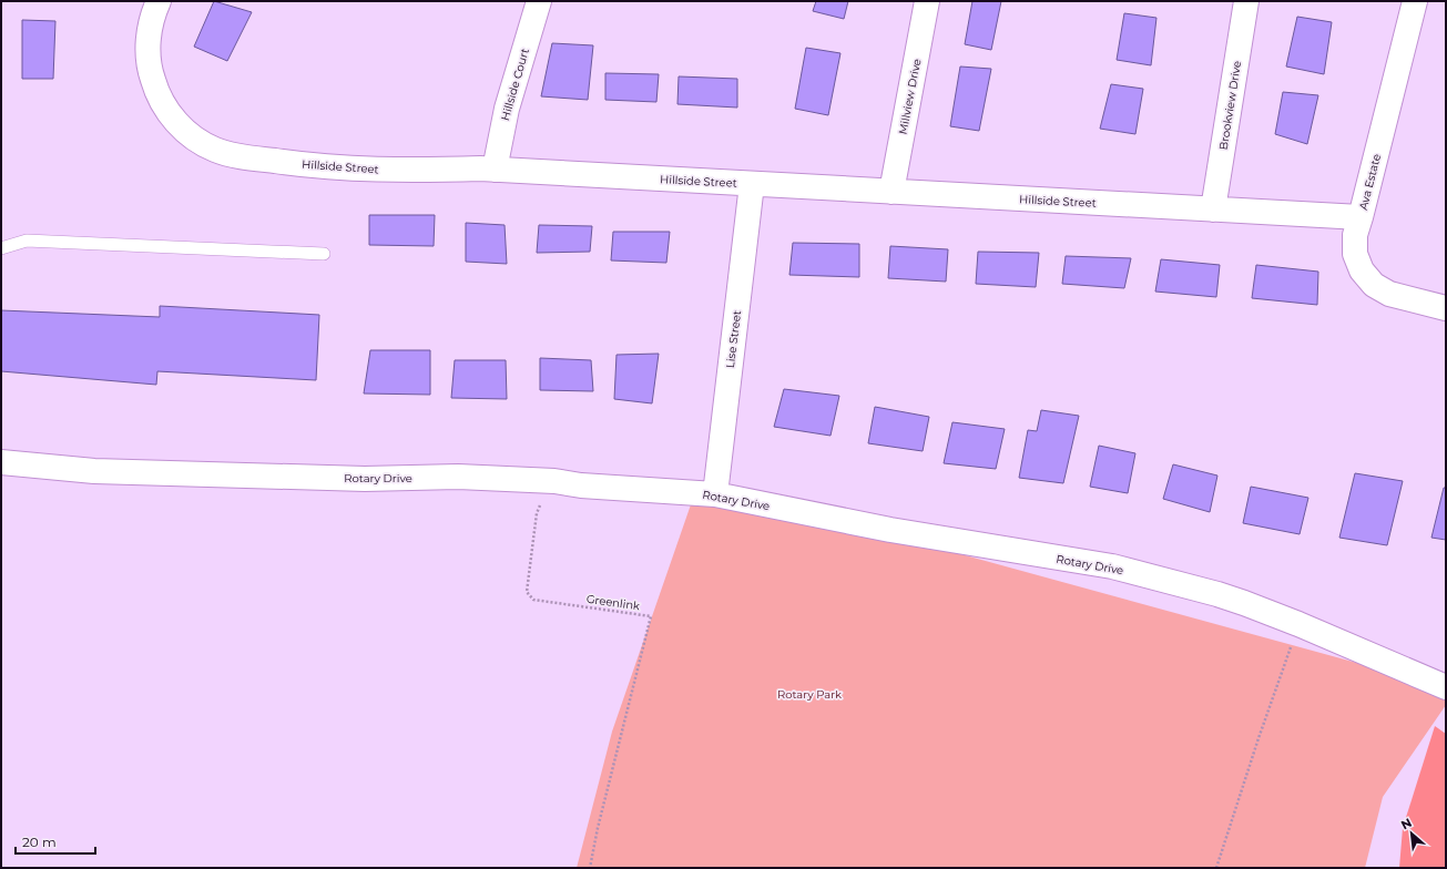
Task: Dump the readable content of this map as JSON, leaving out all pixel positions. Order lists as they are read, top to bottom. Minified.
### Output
{"streets":{"street":["Hillside Court","Millview Drive","Brookview Drive","Hillside Street","Ava Estate","Lise Street","Rotary Drive"],"path":["Greenlink"]},"crossings":[["Hillside Court","Hillside Street"],["Millview Drive","Hillside Street"],["Brookview Drive","Hillside Street"],["Hillside Street","Ava Estate"],["Hillside Street","Lise Street"],["Lise Street","Rotary Drive"]],"parks":["Rotary Park"],"scale_bar":"20 m","north":"top left"}
